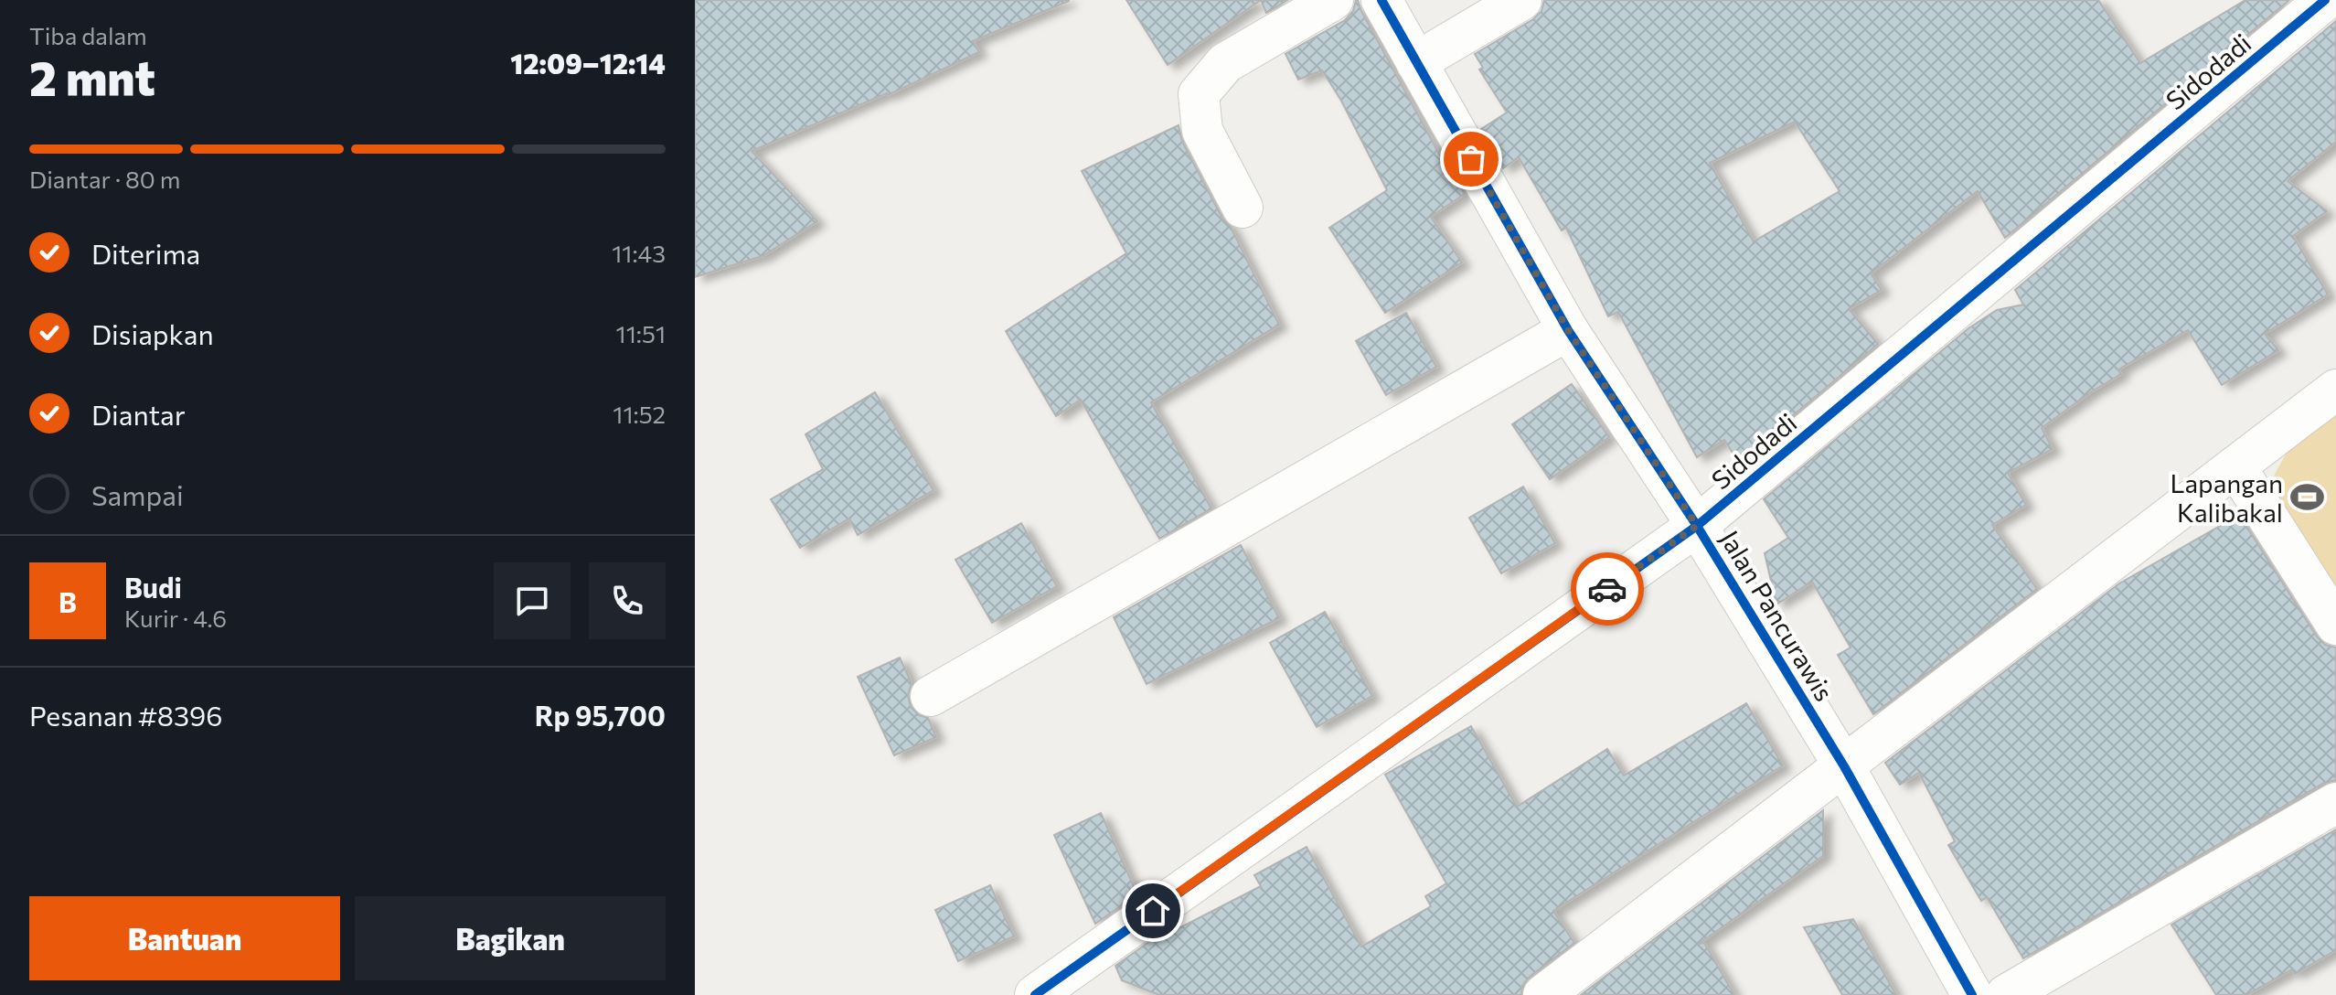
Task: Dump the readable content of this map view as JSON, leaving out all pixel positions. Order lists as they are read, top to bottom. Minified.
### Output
{"streets":{"street":["Sidodadi","Jalan Pancurawis"]},"crossings":[["Sidodadi","Jalan Pancurawis"]],"places":{"sports":["Lapangan Kalibakal"]},"page":{"heading":["2 mnt","Tiba dalam","12:09–12:14"],"panel":["Budi","Kurir · 4.6","Pesanan #8396","Rp 95,700"],"bar":"Diantar · 80 m","list":[["Diterima","11:43"],["Disiapkan","11:51"],["Diantar","11:52"],"Sampai"],"round":"B","buttons":["Bantuan","Bagikan"]}}
